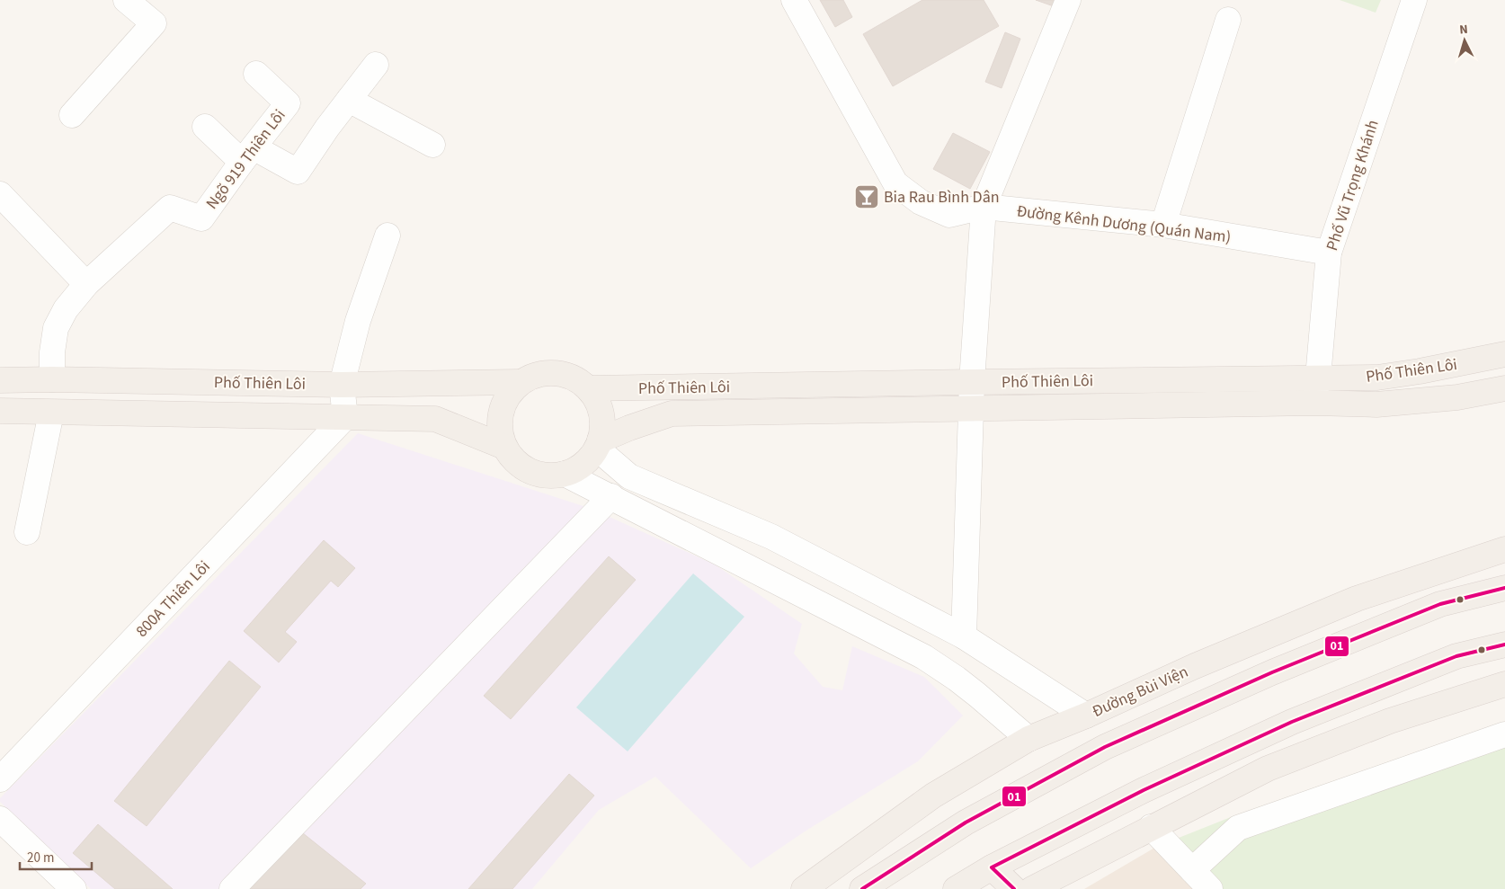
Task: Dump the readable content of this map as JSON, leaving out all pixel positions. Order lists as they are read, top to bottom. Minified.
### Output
{"streets":{"main road":["Phố Thiên Lôi","Đường Bùi Viện"],"street":["Ngõ 919 Thiên Lôi","Phố Vũ Trọng Khánh","Đường Kênh Dương (Quán Nam)","800A Thiên Lôi"]},"crossings":[["Ngõ 919 Thiên Lôi","Phố Thiên Lôi"],["Phố Vũ Trọng Khánh","Đường Kênh Dương (Quán Nam)"],["Phố Vũ Trọng Khánh","Phố Thiên Lôi"],["Phố Thiên Lôi","800A Thiên Lôi"]],"places":{"bar":["Bia Rau Bình Dân"]},"lines":["transit line 01"],"scale_bar":"20 m","north":"top"}
